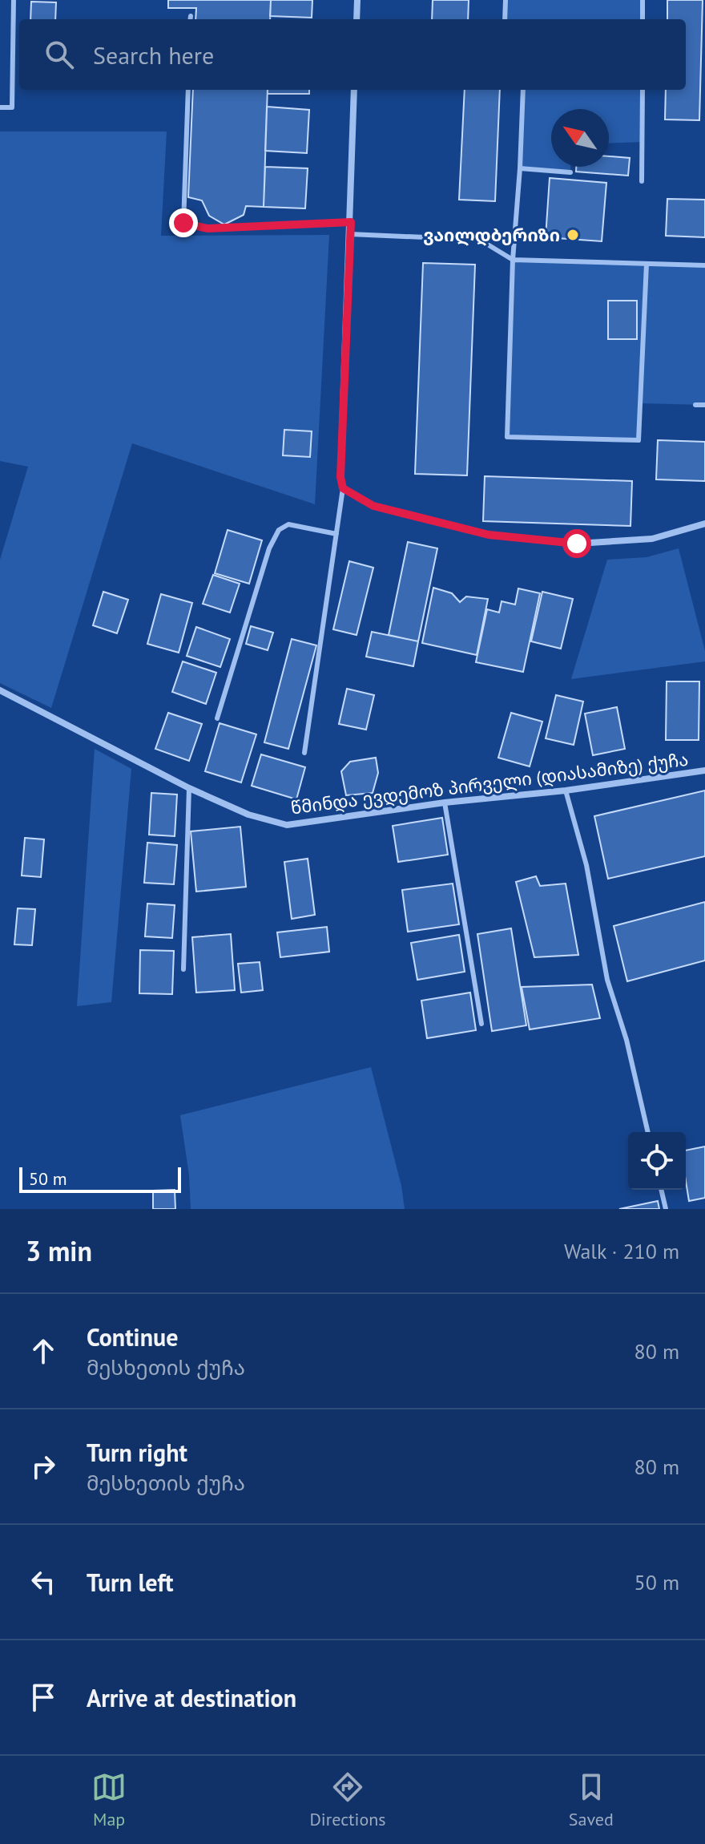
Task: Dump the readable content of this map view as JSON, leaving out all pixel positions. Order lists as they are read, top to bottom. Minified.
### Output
{"streets":{"street":["წმინდა ევდემოზ პირველი (დიასამიზე) ქუჩა"]},"places":["ვაილდბერიზი"],"scale_bar":"50 m","north":"top left","page":{"search":"Search here","scale":"50 m","heading":["3 min","Walk · 210 m"],"list":[["Continue","მესხეთის ქუჩა","80 m"],["Turn right","მესხეთის ქუჩა","80 m"],["Turn left","50 m"],"Arrive at destination"],"nav":["Map","Directions","Saved"]}}
